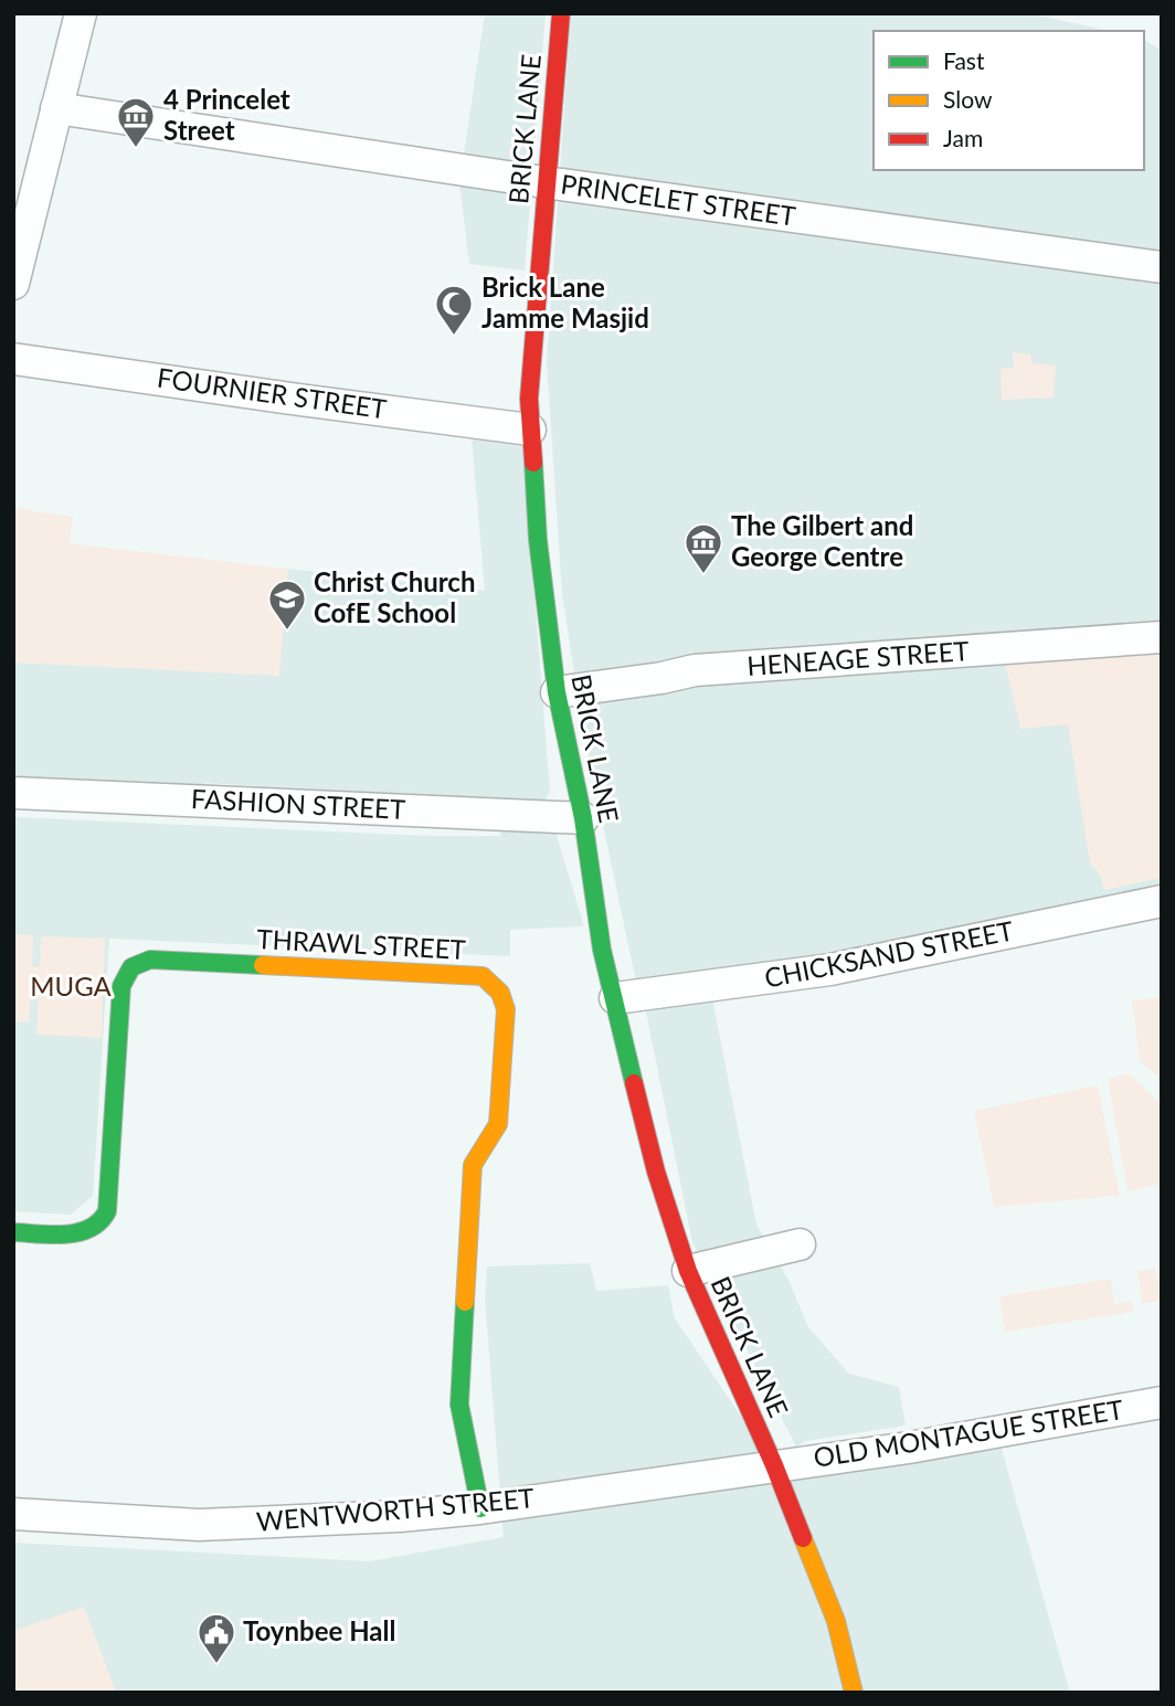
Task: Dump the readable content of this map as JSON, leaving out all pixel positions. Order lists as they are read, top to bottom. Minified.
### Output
{"streets":{"main road":["BRICK LANE","THRAWL STREET"],"street":["PRINCELET STREET","FOURNIER STREET","HENEAGE STREET","FASHION STREET","CHICKSAND STREET","OLD MONTAGUE STREET","WENTWORTH STREET"]},"crossings":[["BRICK LANE","PRINCELET STREET"],["BRICK LANE","FOURNIER STREET"],["BRICK LANE","HENEAGE STREET"],["BRICK LANE","FASHION STREET"],["BRICK LANE","CHICKSAND STREET"],["BRICK LANE","OLD MONTAGUE STREET"],["BRICK LANE","WENTWORTH STREET"],["THRAWL STREET","WENTWORTH STREET"],["OLD MONTAGUE STREET","WENTWORTH STREET"]],"parks":["MUGA"],"places":{"museum":["4 Princelet Street","The Gilbert and George Centre"],"mosque":["Brick Lane Jamme Masjid"],"school or university":["Christ Church CofE School"],"public building":["Toynbee Hall"]},"legend":["Fast","Slow","Jam"]}
